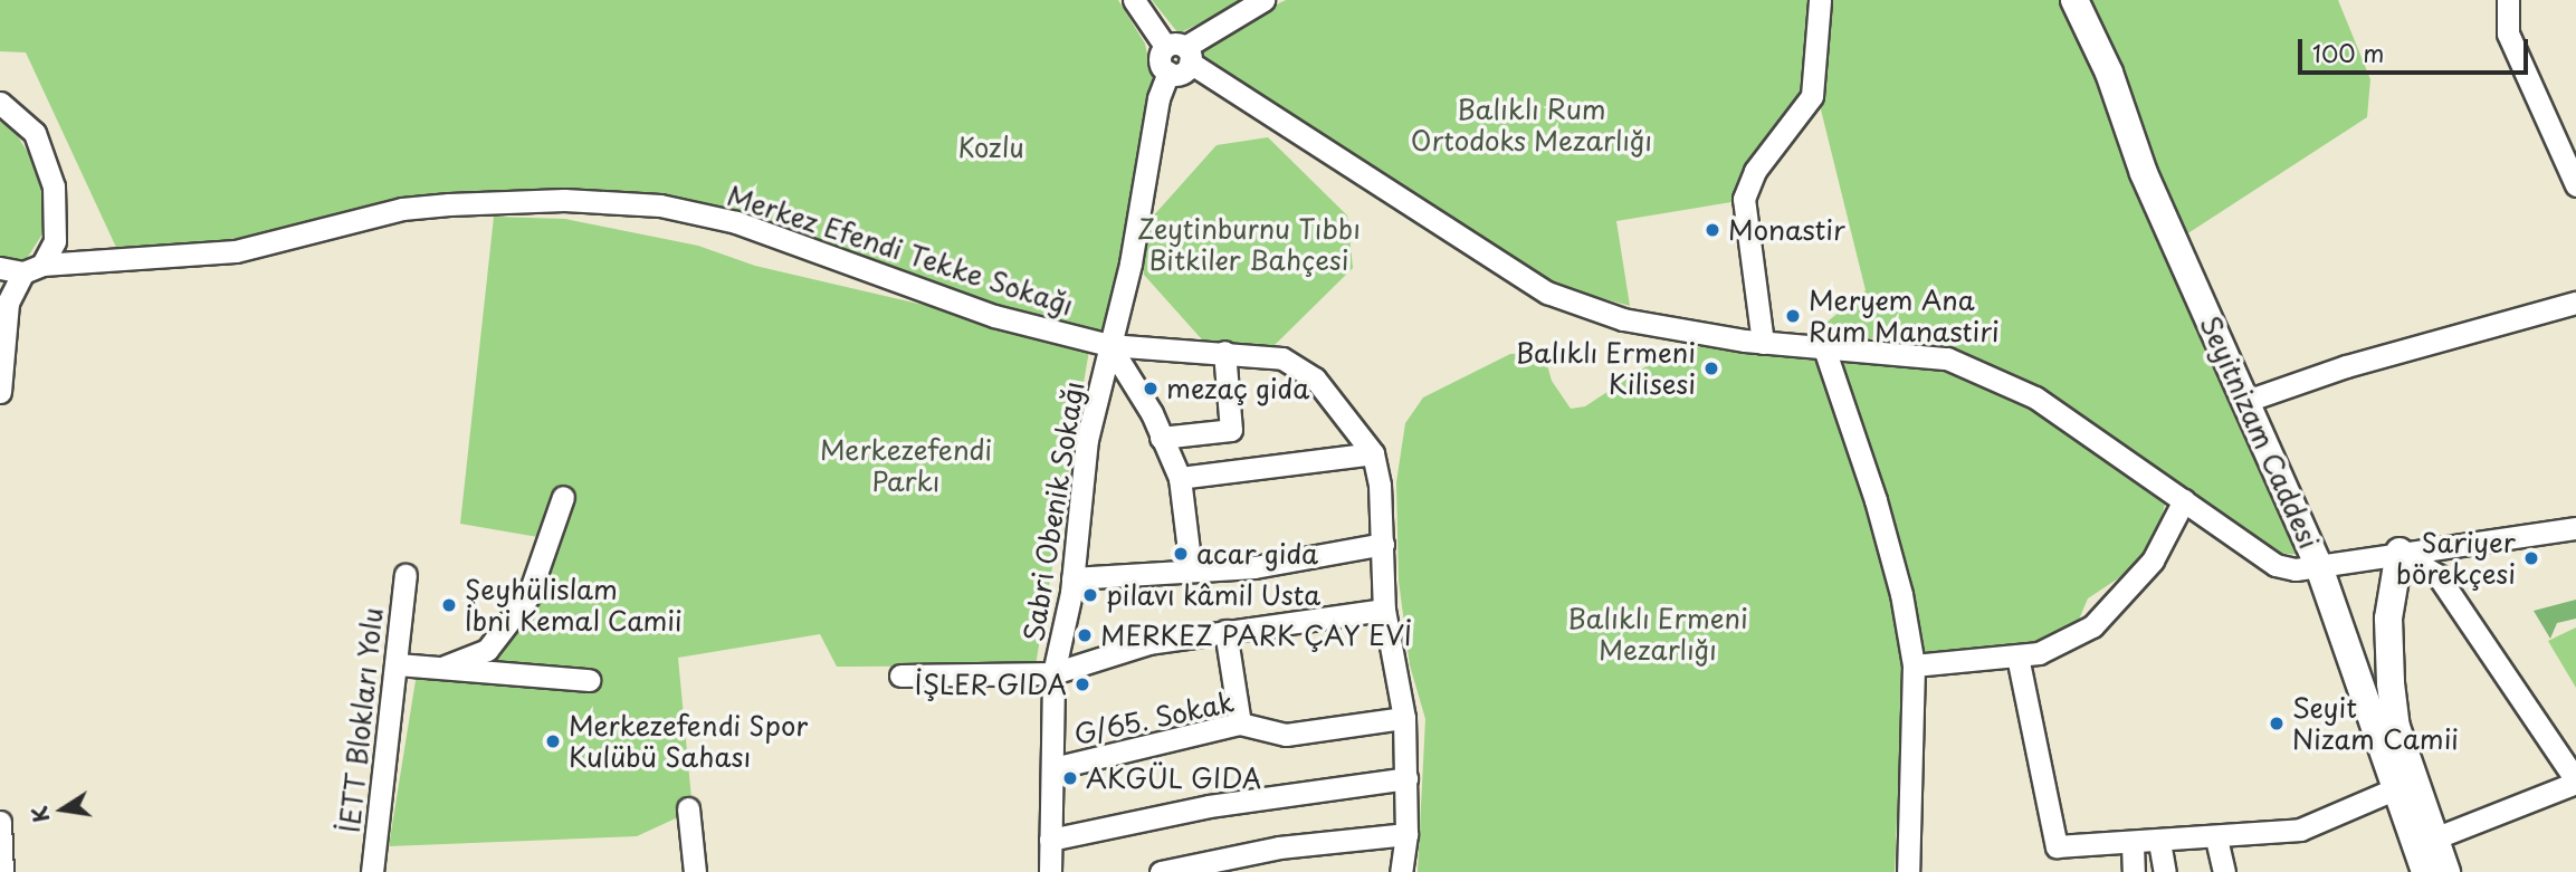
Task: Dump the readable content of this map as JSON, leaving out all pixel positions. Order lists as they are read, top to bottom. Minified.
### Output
{"streets":{"main road":["Seyitnizam Caddesi"],"street":["Merkez Efendi Tekke Sokağı","Sabri Obenik Sokağı","G/65. Sokak","İETT Blokları Yolu"]},"crossings":[["Merkez Efendi Tekke Sokağı","Sabri Obenik Sokağı"],["Sabri Obenik Sokağı","G/65. Sokak"]],"parks":["Balıklı Rum Ortodoks Mezarlığı","Kozlu","Zeytinburnu Tıbbı Bitkiler Bahçesi","Merkezefendi Parkı","Balıklı Ermeni Mezarlığı"],"places":["Monastir","Meryem Ana Rum Manastiri","Balıklı Ermeni Kilisesi","mezaç gida","acar gida","Sariyer börekçesi","pilavı kâmil Usta","Şeyhülislam İbni Kemal Camii","MERKEZ PARK ÇAY EVİ","İŞLER GIDA","Seyit Nizam Camii","Merkezefendi Spor Kulübü Sahası","AKGÜL GIDA"],"scale_bar":"100 m","north":"left"}
